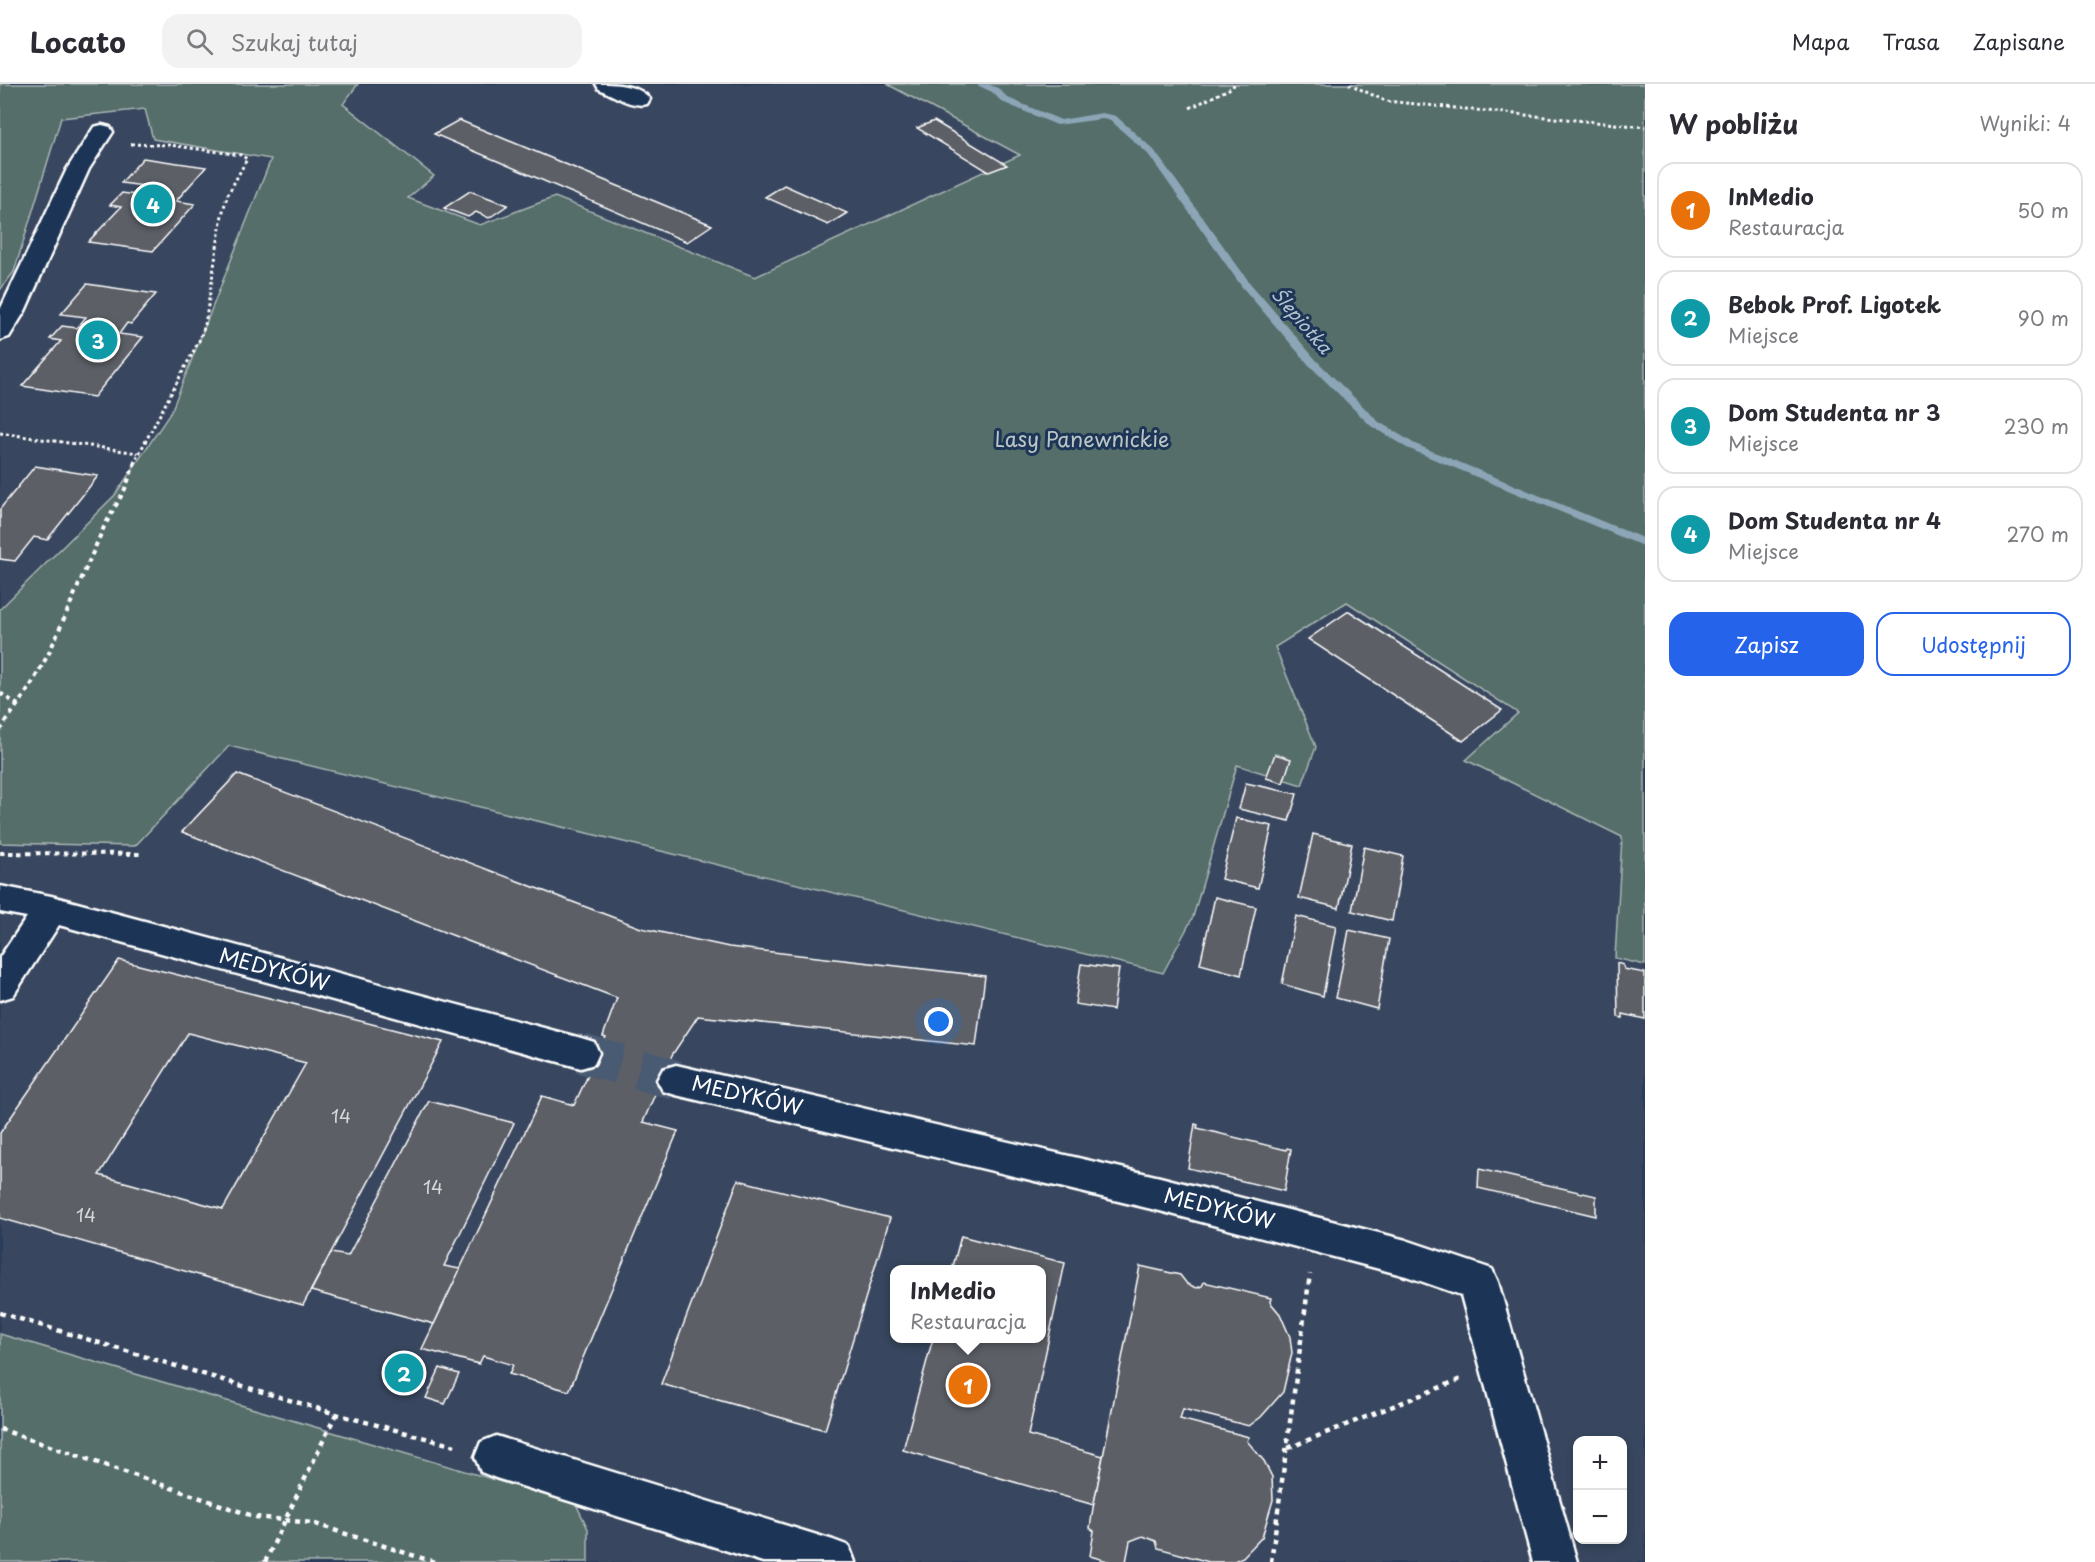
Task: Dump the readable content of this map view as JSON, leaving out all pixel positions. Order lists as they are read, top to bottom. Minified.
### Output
{"streets":{"street":["MEDYKÓW"]},"water":["Ślepiotka"],"parks":["Lasy Panewnickie"],"house_numbers":["14","14","14"],"page":{"header":"Locato","search":"Szukaj tutaj","nav":["Mapa","Trasa","Zapisane"],"heading":["W pobliżu","Wyniki: 4"],"list":[{"mark":"1","name":"InMedio","note":"Restauracja","value":"50 m"},{"mark":"2","name":"Bebok Prof. Ligotek","note":"Miejsce","value":"90 m"},{"mark":"3","name":"Dom Studenta nr 3","note":"Miejsce","value":"230 m"},{"mark":"4","name":"Dom Studenta nr 4","note":"Miejsce","value":"270 m"}],"pins":["4","3","2","1"],"buttons":["Zapisz","Udostępnij"],"popup":["InMedio","Restauracja"],"map_buttons":["+","−"]}}
